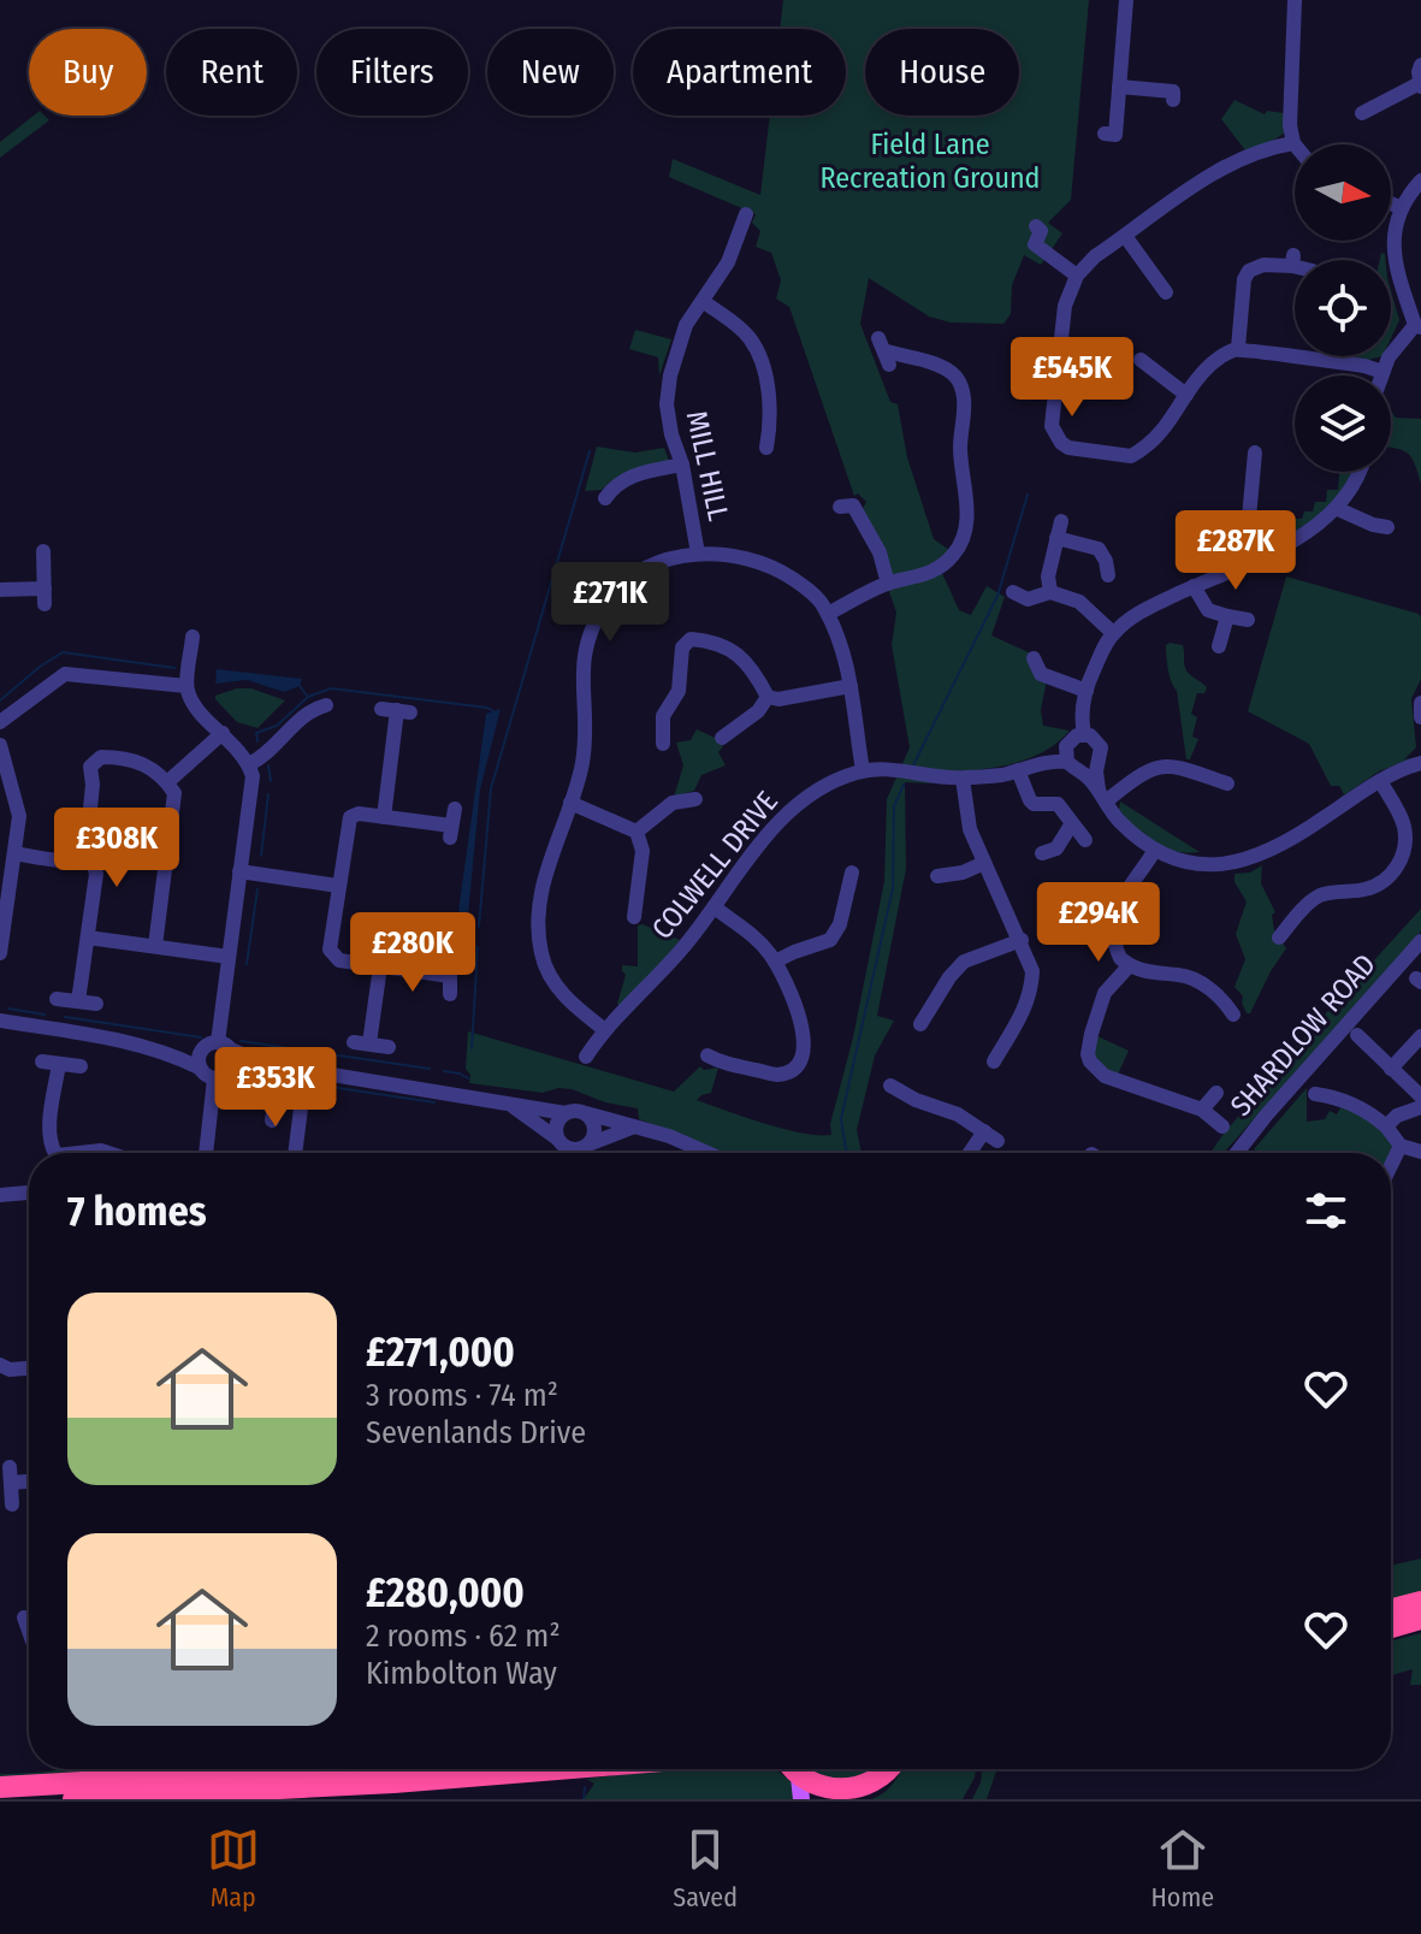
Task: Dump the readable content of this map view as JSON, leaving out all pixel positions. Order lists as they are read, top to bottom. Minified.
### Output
{"streets":{"street":["MILL HILL","COLWELL DRIVE","SHARDLOW ROAD"]},"parks":["Field Lane Recreation Ground"],"north":"right","page":{"chip":["Buy","Rent","Filters","New","Apartment","House"],"price":["£545K","£287K","£271K","£308K","£294K","£280K","£353K"],"heading":"7 homes","list":[{"name":"£271,000","note":"3 rooms · 74 m² · Sevenlands Drive"},{"name":"£280,000","note":"2 rooms · 62 m² · Kimbolton Way"}],"tabs":["Map","Saved","Home"]}}
